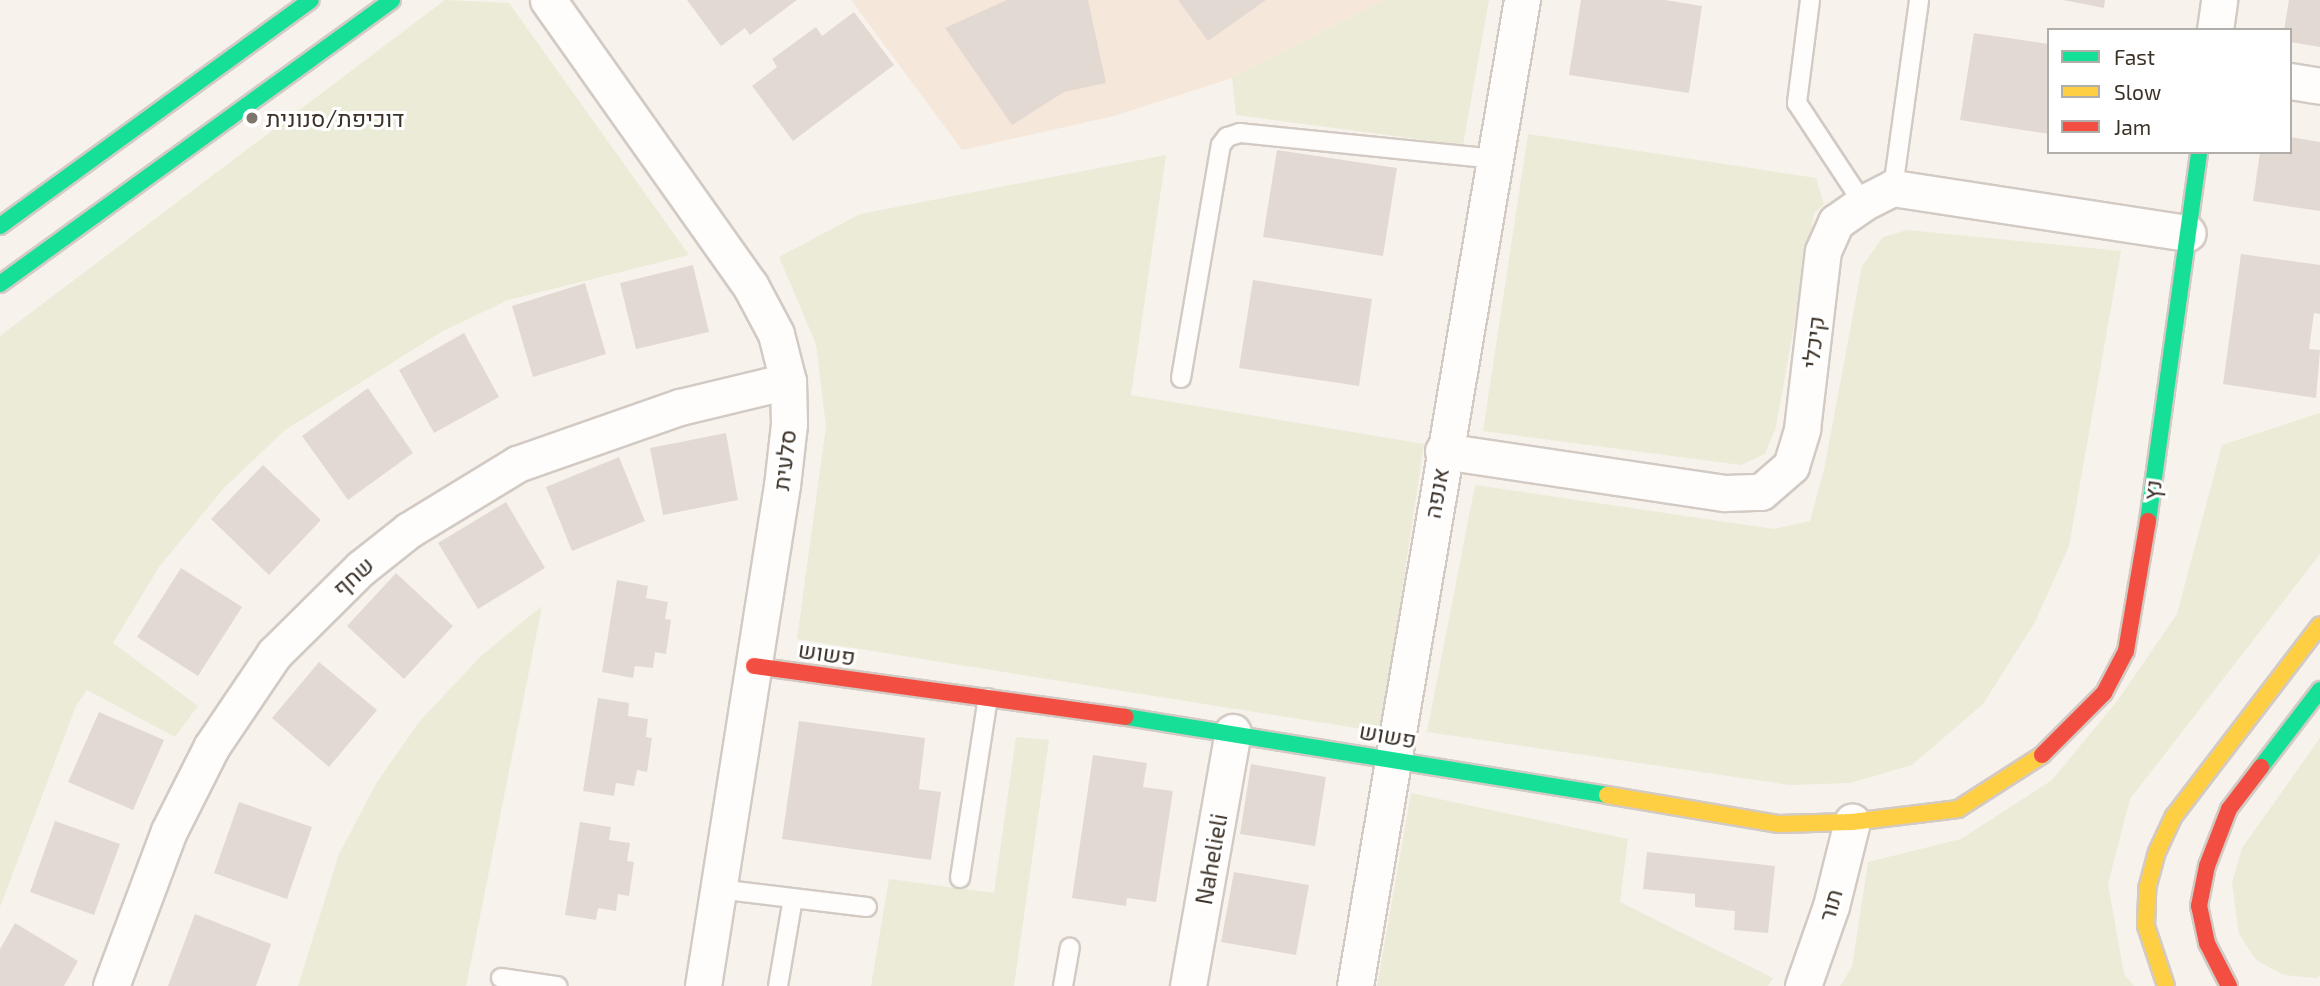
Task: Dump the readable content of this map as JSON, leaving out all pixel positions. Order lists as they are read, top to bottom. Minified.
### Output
{"streets":{"main road":["נץ","פשוש"],"street":["קיכלי","סלעית","אנפה","שחף","Nahelieli","תור"]},"crossings":[["קיכלי","אנפה"],["סלעית","שחף"],["סלעית","פשוש"],["נץ","פשוש"],["אנפה","פשוש"],["פשוש","Nahelieli"],["פשוש","תור"]],"places":["דוכיפת/סנונית"],"legend":["Fast","Slow","Jam"]}
